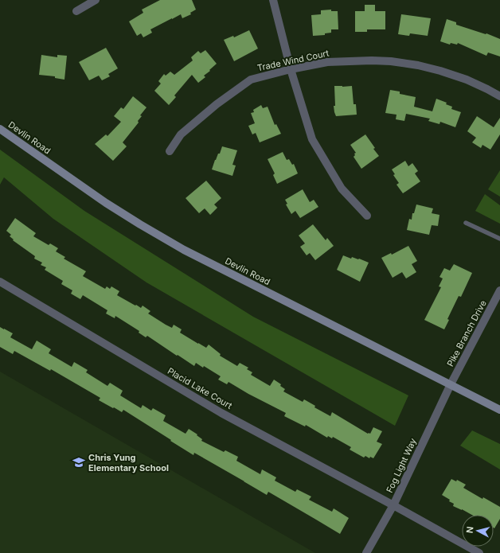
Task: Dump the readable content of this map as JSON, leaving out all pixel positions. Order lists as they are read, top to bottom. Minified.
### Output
{"streets":{"main road":["Devlin Road"],"street":["Trade Wind Court","Pike Branch Drive","Placid Lake Court","Fog Light Way"]},"crossings":[["Devlin Road","Pike Branch Drive"],["Devlin Road","Fog Light Way"],["Pike Branch Drive","Fog Light Way"],["Placid Lake Court","Fog Light Way"]],"places":{"school or university":["Chris Yung Elementary School"]},"north":"left"}
